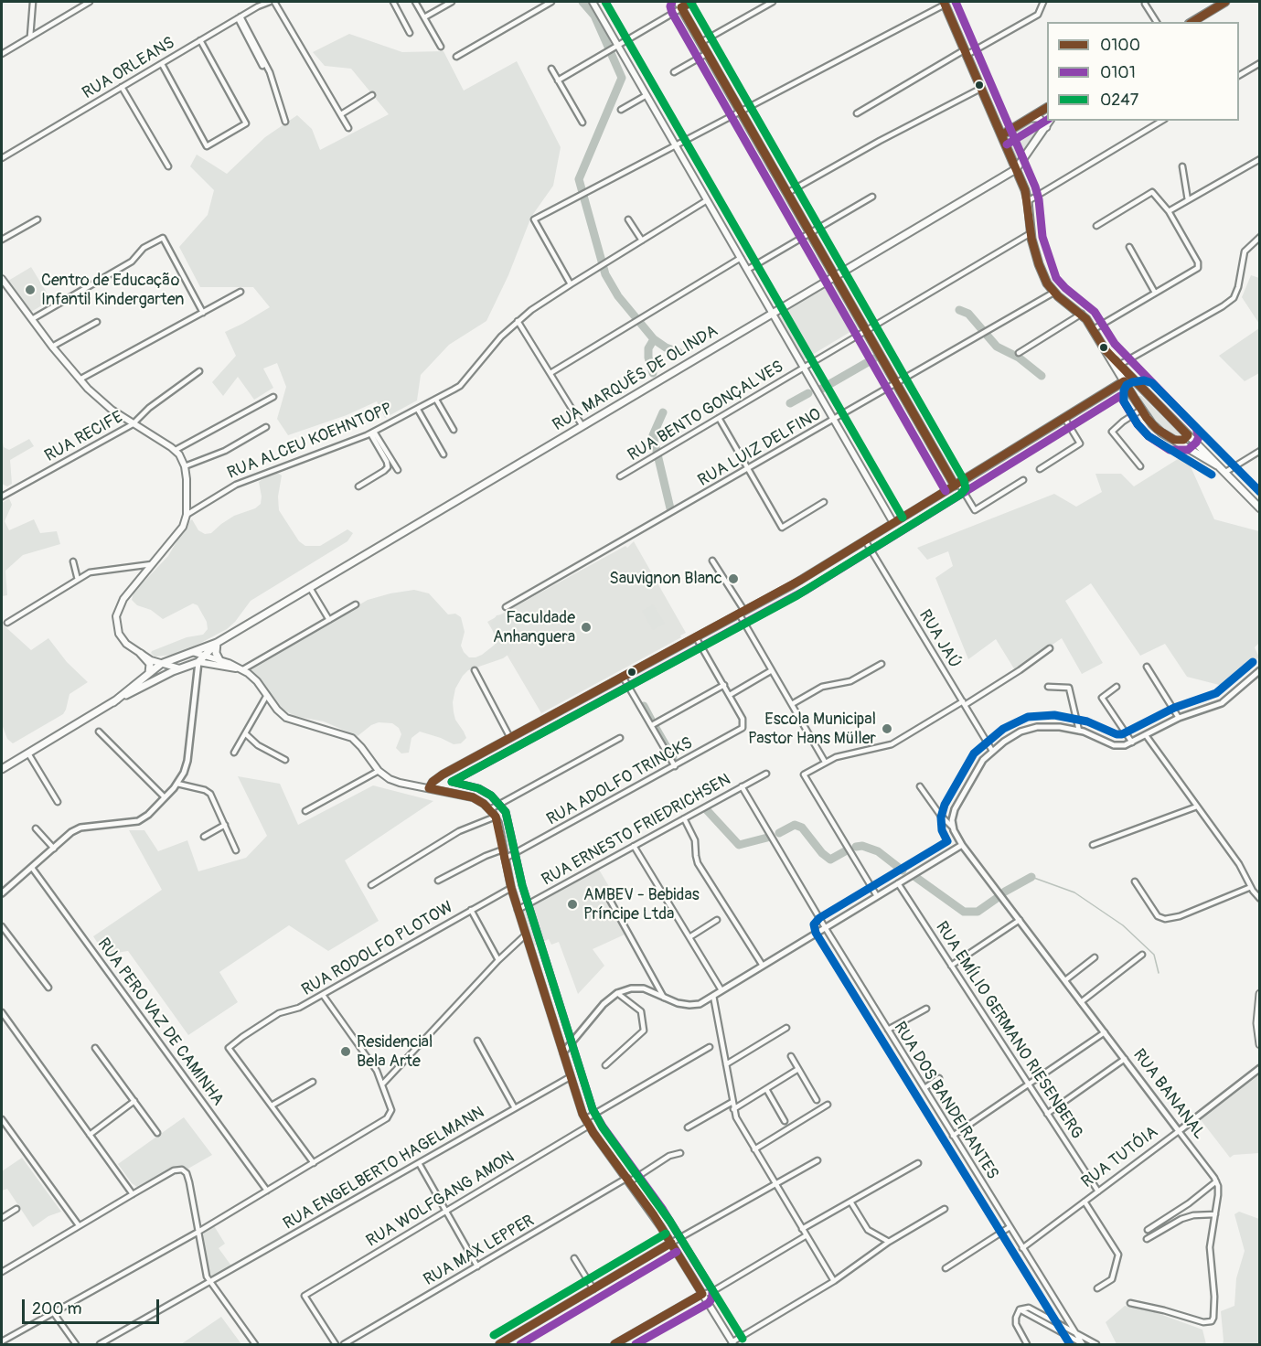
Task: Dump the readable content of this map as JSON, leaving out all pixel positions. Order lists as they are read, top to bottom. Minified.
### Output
{"streets":{"main road":["RUA MARQUÊS DE OLINDA"],"street":["RUA ORLEANS","RUA BENTO GONÇALVES","RUA RECIFE","RUA ALCEU KOEHNTOPP","RUA LUIZ DELFINO","RUA JAÚ","RUA ADOLFO TRINCKS","RUA ERNESTO FRIEDRICHSEN","RUA RODOLFO PLOTOW","RUA PERO VAZ DE CAMINHA","RUA EMÍLIO GERMANO RIESENBERG","RUA BANANAL","RUA DOS BANDEIRANTES","RUA TUTÓIA","RUA ENGELBERTO HAGELMANN","RUA WOLFGANG AMON","RUA MAX LEPPER"]},"crossings":[["RUA ERNESTO FRIEDRICHSEN","RUA DOS BANDEIRANTES"],["RUA EMÍLIO GERMANO RIESENBERG","RUA TUTÓIA"],["RUA BANANAL","RUA TUTÓIA"],["RUA DOS BANDEIRANTES","RUA TUTÓIA"]],"places":["Centro de Educação Infantil Kindergarten","Sauvignon Blanc","Faculdade Anhanguera","Escola Municipal Pastor Hans Müller","AMBEV - Bebidas Príncipe Ltda","Residencial Bela Arte"],"lines":["transit line 0100","transit line 0101","transit line 0247"],"legend":["0100","0101","0247"],"scale_bar":"200 m"}
